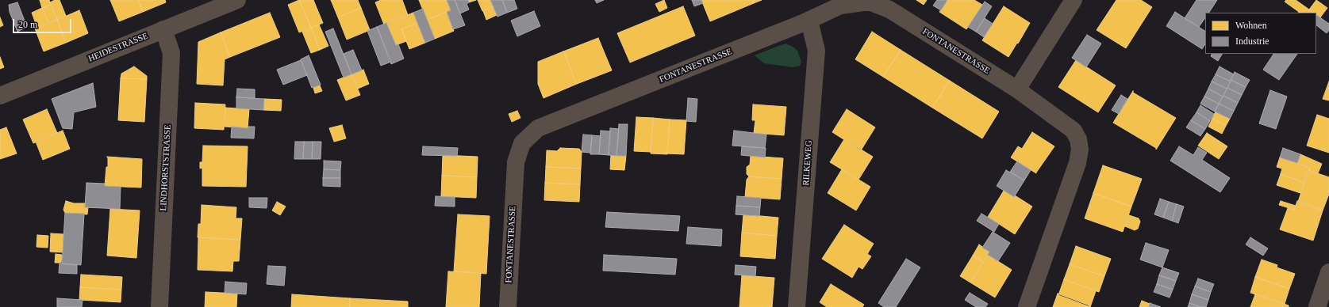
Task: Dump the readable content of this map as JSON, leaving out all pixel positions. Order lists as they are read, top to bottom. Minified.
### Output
{"streets":{"street":["HEIDESTRASSE","FONTANESTRASSE","RILKEWEG","LINDHORSTSTRASSE"]},"crossings":[["HEIDESTRASSE","LINDHORSTSTRASSE"],["FONTANESTRASSE","RILKEWEG"]],"legend":["Wohnen","Industrie"],"scale_bar":"20 m"}
